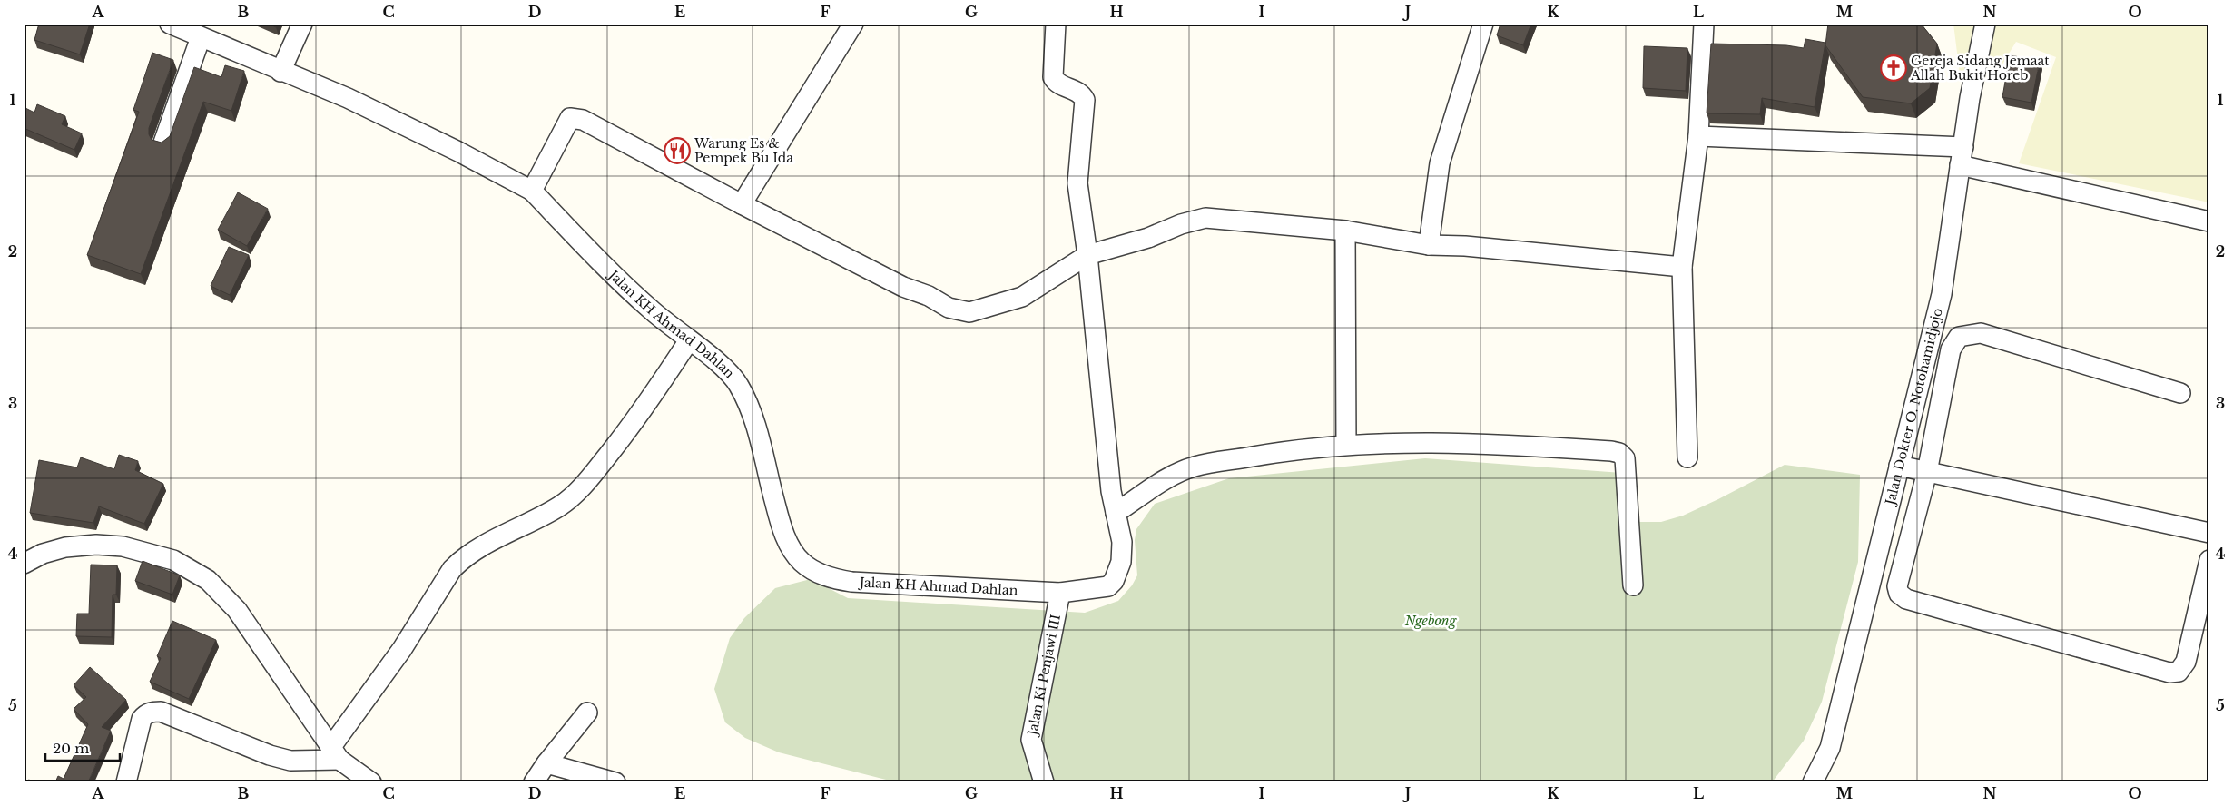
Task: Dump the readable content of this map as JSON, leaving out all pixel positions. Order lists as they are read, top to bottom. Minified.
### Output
{"streets":{"street":["Jalan KH Ahmad Dahlan","Jalan Dokter O. Notohamidjojo","Jalan Ki Penjawi III"]},"crossings":[["Jalan KH Ahmad Dahlan","Jalan Ki Penjawi III"]],"parks":["Ngebong"],"places":{"church":["Gereja Sidang Jemaat Allah Bukit Horeb"],"restaurant":["Warung Es & Pempek Bu Ida"]},"scale_bar":"20 m","grid":{"columns":["A","B","C","D","E","F","G","H","I","J","K","L","M","N","O"],"rows":["1","2","3","4","5"]}}
